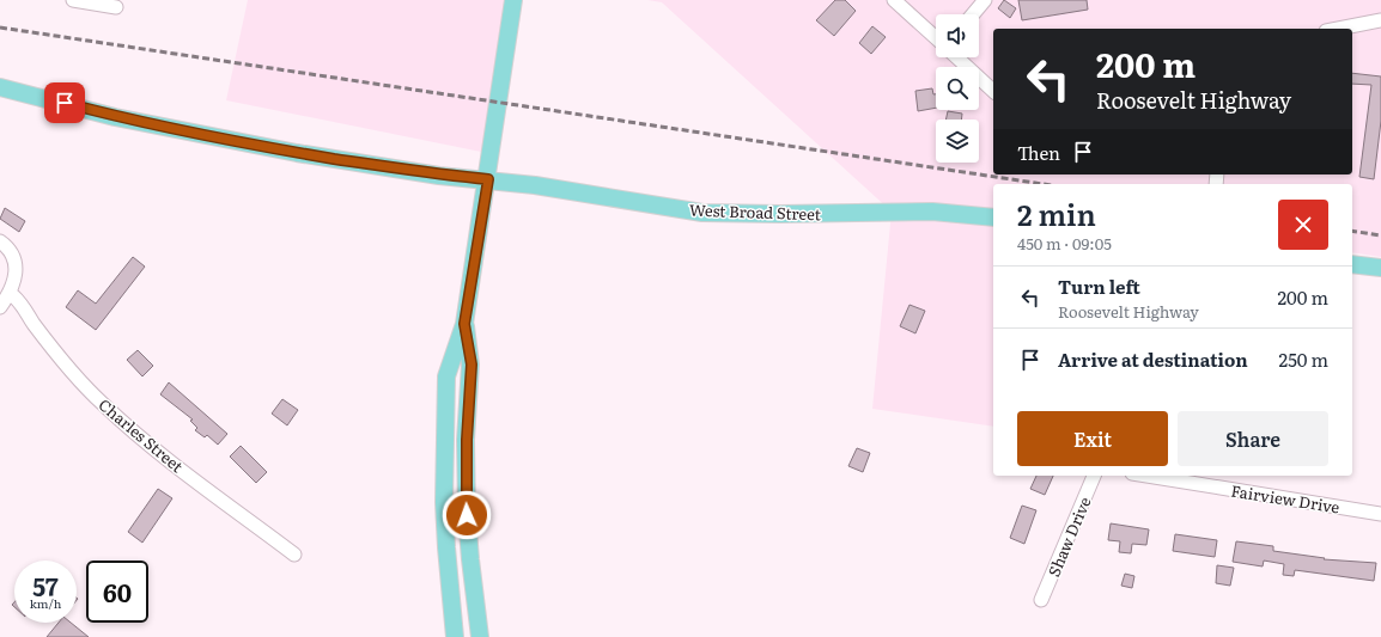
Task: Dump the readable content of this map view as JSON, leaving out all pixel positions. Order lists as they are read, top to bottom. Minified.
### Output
{"streets":{"main road":["West Broad Street"],"street":["Charles Street","Fairview Drive","Shaw Drive"]},"page":{"turn":["200 m","Roosevelt Highway"],"then":"Then","heading":["2 min","450 m · 09:05"],"list":[{"name":"Turn left","note":"Roosevelt Highway","value":"200 m"},{"name":"Arrive at destination","value":"250 m"}],"buttons":["Exit","Share"],"speed":"57 km/h","limit":"60"}}
